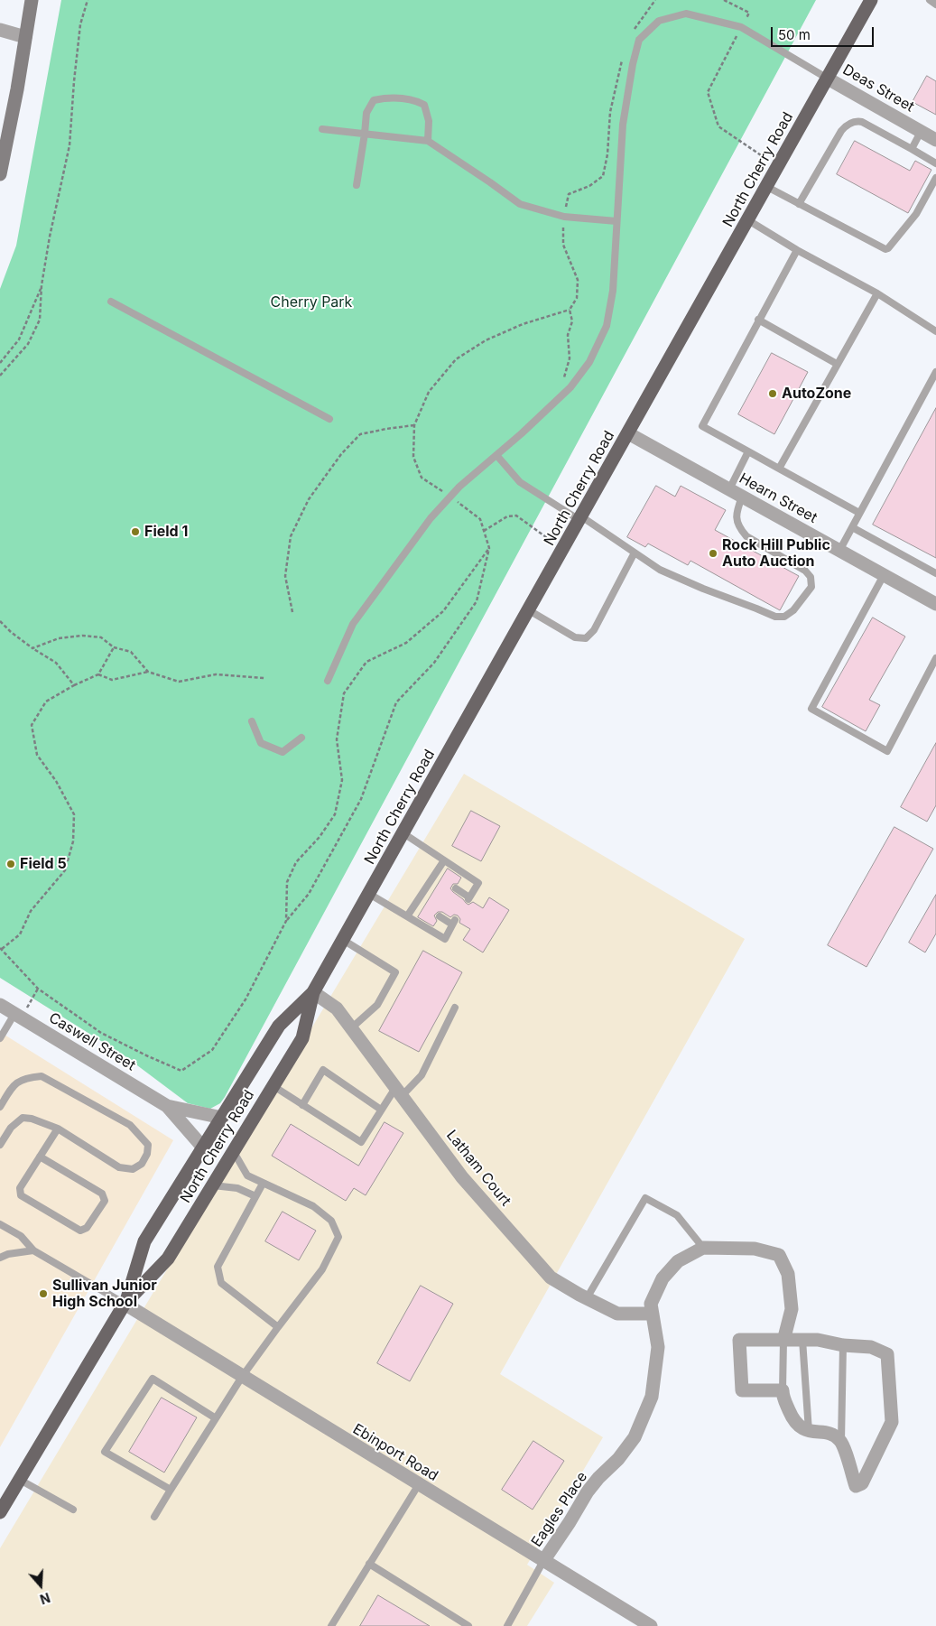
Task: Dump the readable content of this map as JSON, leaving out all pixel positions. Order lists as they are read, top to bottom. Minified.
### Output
{"streets":{"main road":["North Cherry Road"],"street":["Deas Street","Hearn Street","Caswell Street","Latham Court","Ebinport Road","Eagles Place"]},"crossings":[["Deas Street","North Cherry Road"],["North Cherry Road","Hearn Street"],["North Cherry Road","Caswell Street"],["North Cherry Road","Latham Court"],["North Cherry Road","Ebinport Road"],["Latham Court","Eagles Place"],["Ebinport Road","Eagles Place"]],"parks":["Cherry Park"],"places":["AutoZone","Field 1","Rock Hill Public Auto Auction","Field 5","Sullivan Junior High School"],"scale_bar":"50 m","north":"bottom"}
